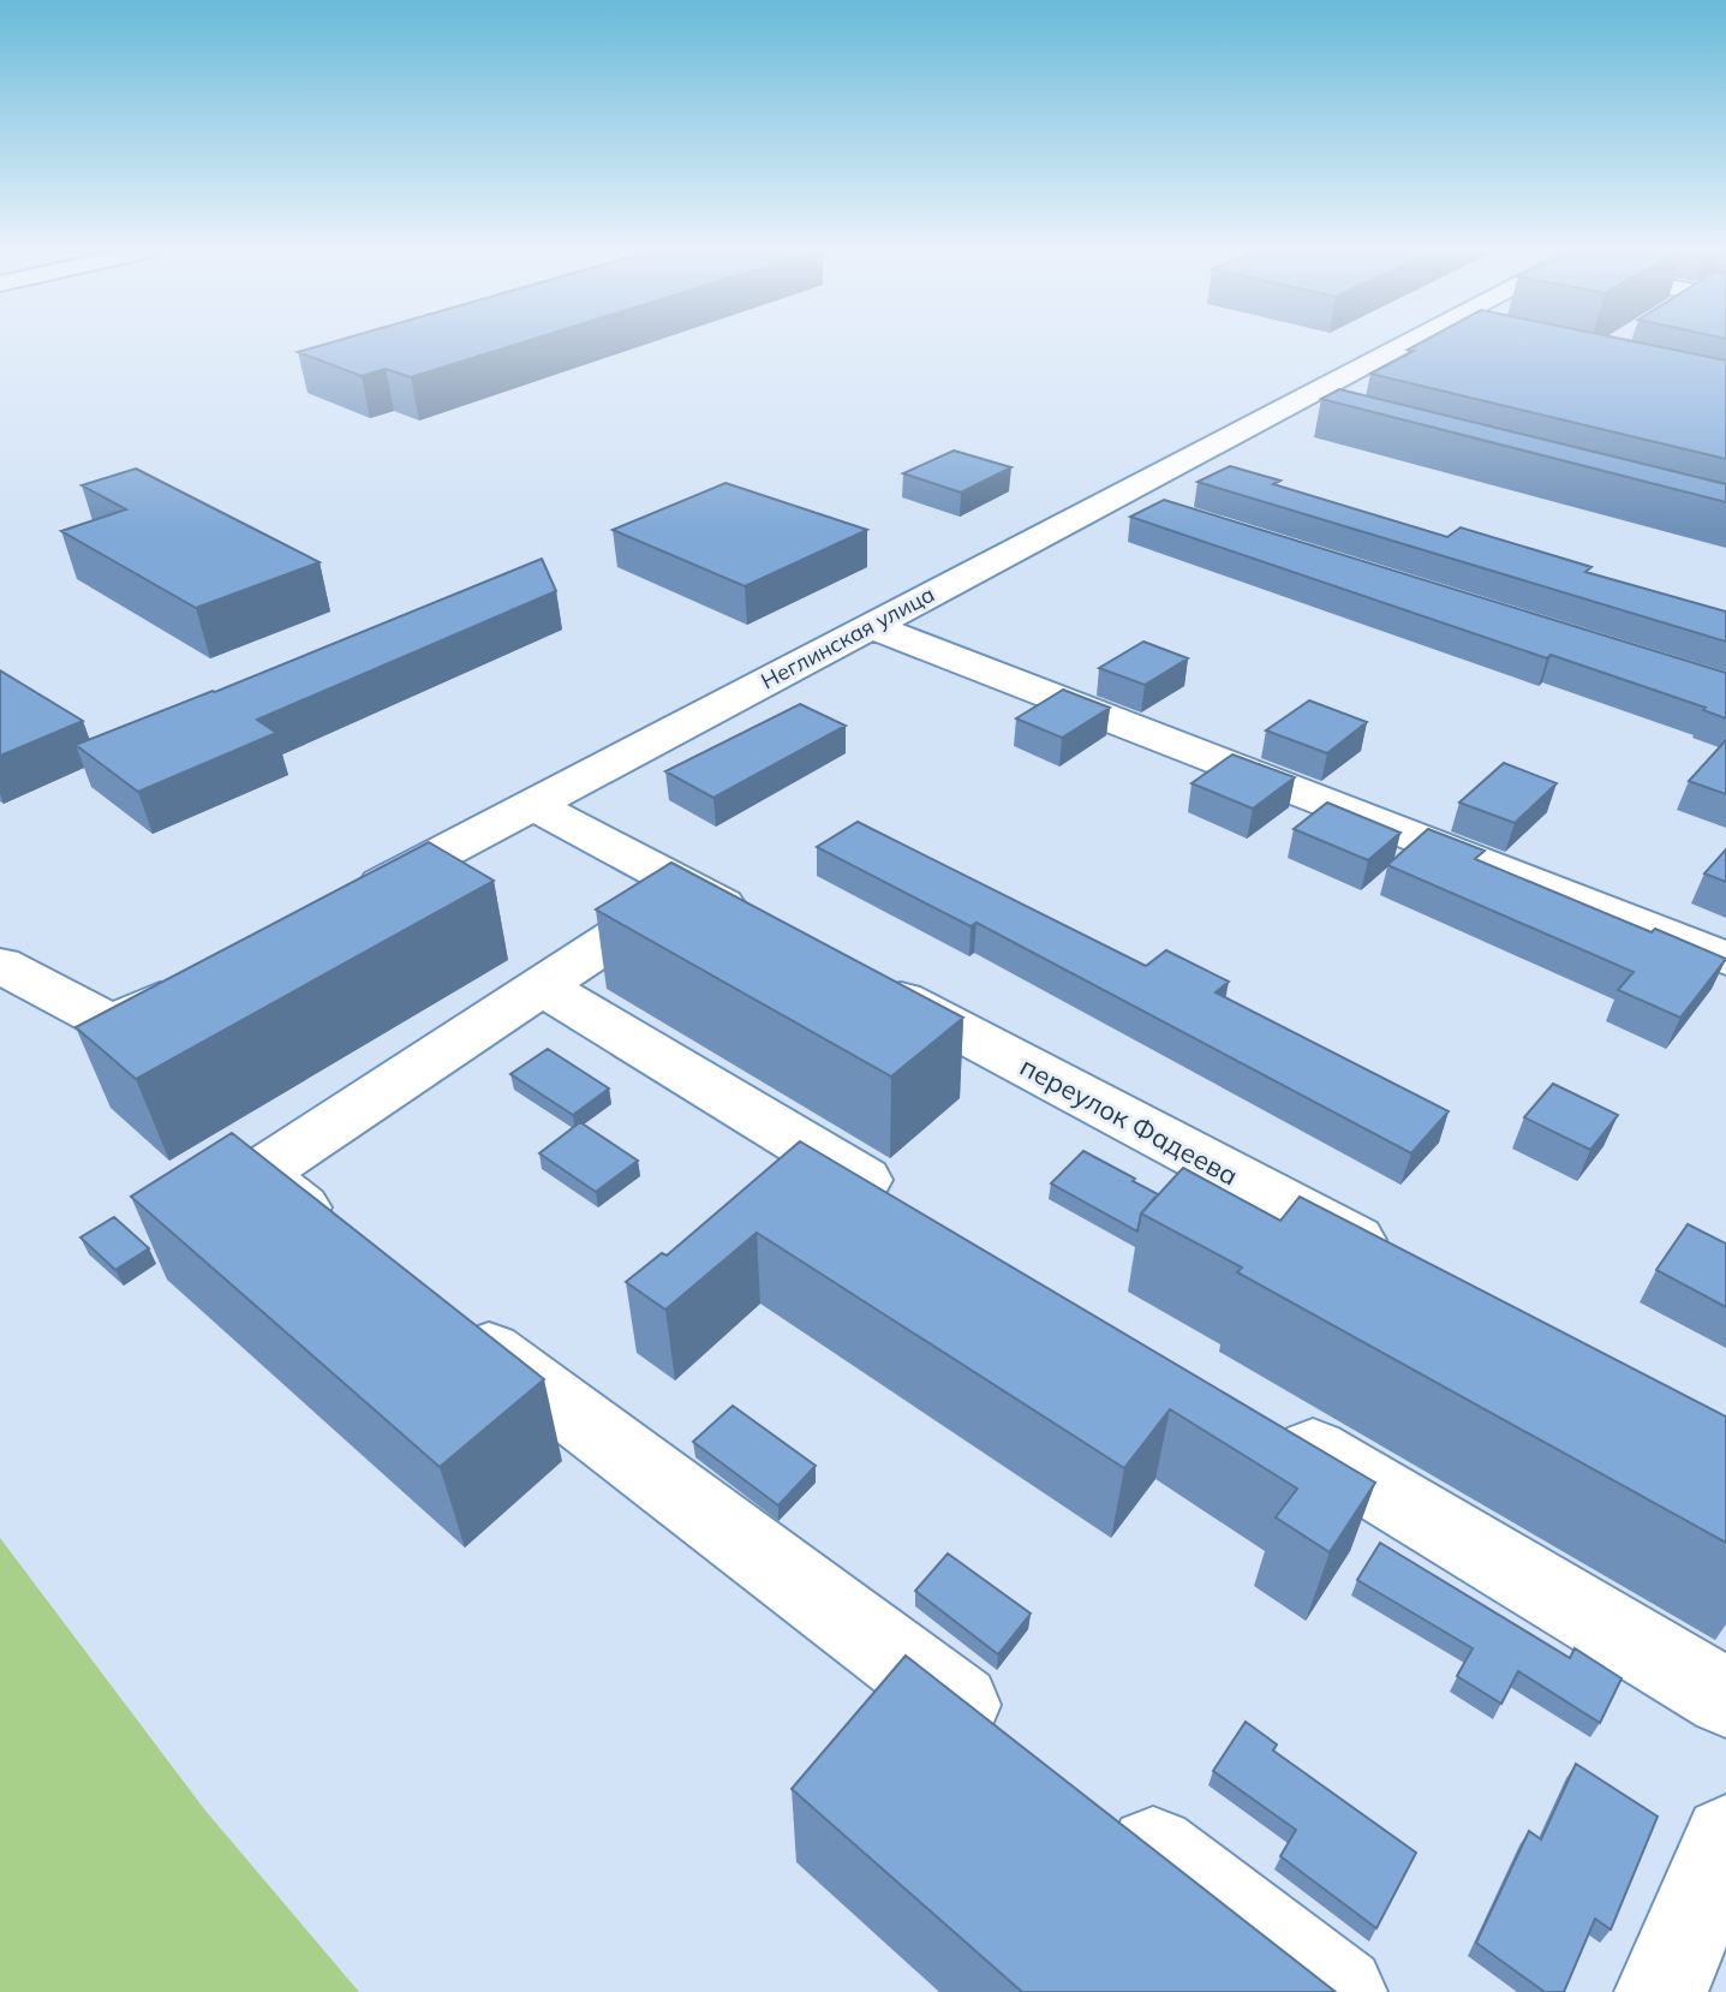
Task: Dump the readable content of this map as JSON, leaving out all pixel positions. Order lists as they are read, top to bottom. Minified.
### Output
{"streets":{"street":["Неглинская улица","переулок Фадеева"]}}
